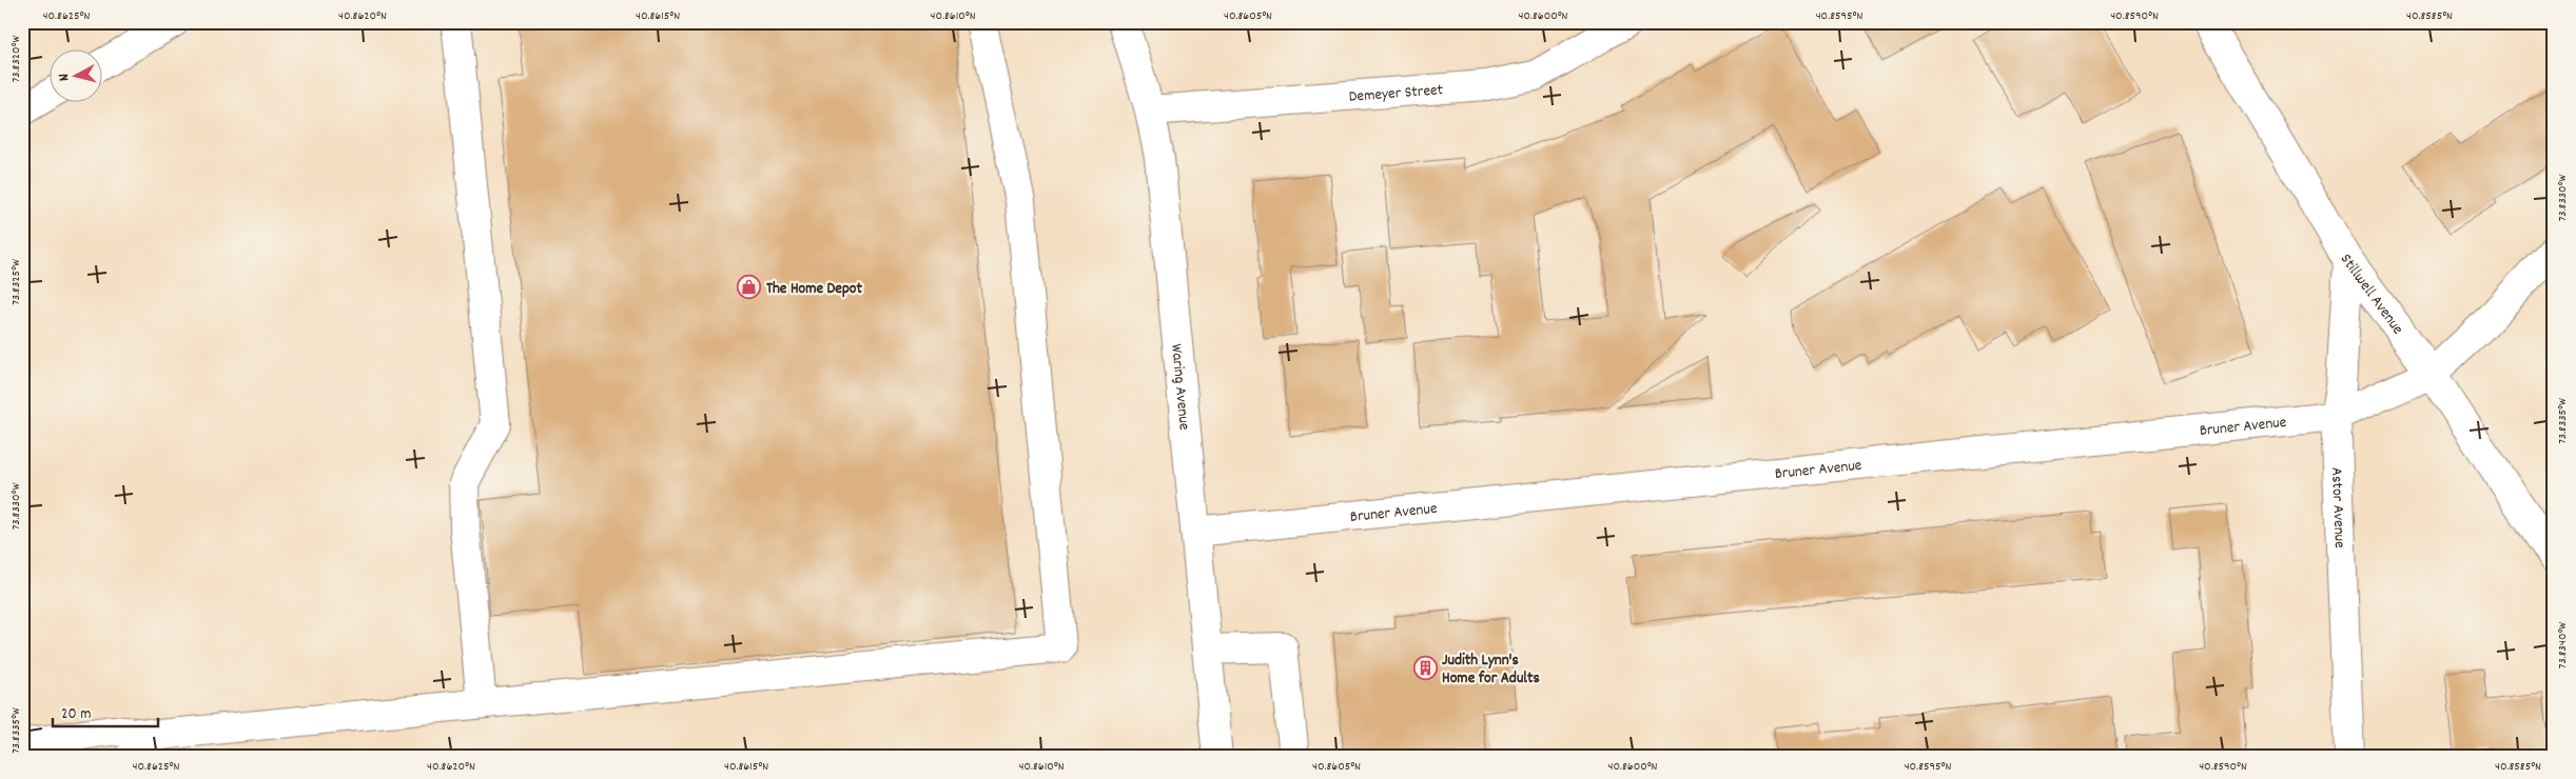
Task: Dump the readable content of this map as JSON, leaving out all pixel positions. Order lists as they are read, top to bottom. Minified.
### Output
{"streets":{"street":["Demeyer Street","Stillwell Avenue","Waring Avenue","Bruner Avenue","Astor Avenue"]},"crossings":[["Demeyer Street","Waring Avenue"],["Stillwell Avenue","Bruner Avenue"],["Stillwell Avenue","Astor Avenue"],["Waring Avenue","Bruner Avenue"],["Bruner Avenue","Astor Avenue"]],"places":{"shop":["The Home Depot"],"building":["Judith Lynn's Home for Adults"]},"scale_bar":"20 m","north":"left","coordinates":["40.8625°N","40.8620°N","40.8615°N","40.8610°N","40.8605°N","40.8600°N","40.8595°N","40.8590°N","40.8585°N","73.8320°W","73.8330°W","73.8325°W","73.8335°W","73.8340°W"]}
